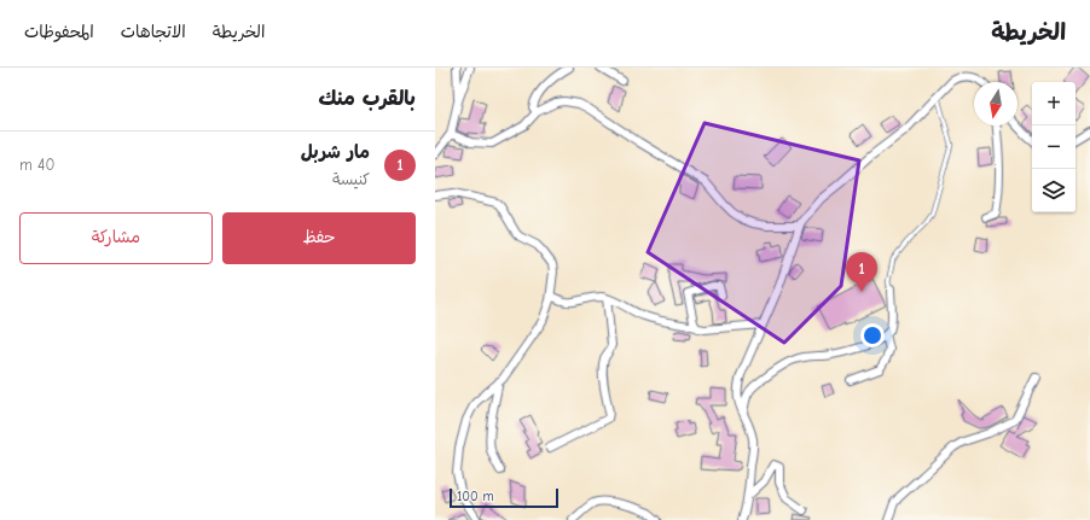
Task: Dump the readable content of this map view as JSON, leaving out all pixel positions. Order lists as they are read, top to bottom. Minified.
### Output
{"scale_bar":"100 m","north":"bottom","page":{"header":"الخريطة","nav":["الخريطة","الاتجاهات","المحفوظات"],"heading":"بالقرب منك","map_buttons":["+","−"],"list":[{"mark":"1","name":"مار شربل","note":"كنيسة","value":"40 m"}],"buttons":["حفظ","مشاركة"],"pins":"1","scale":"100 m"}}
